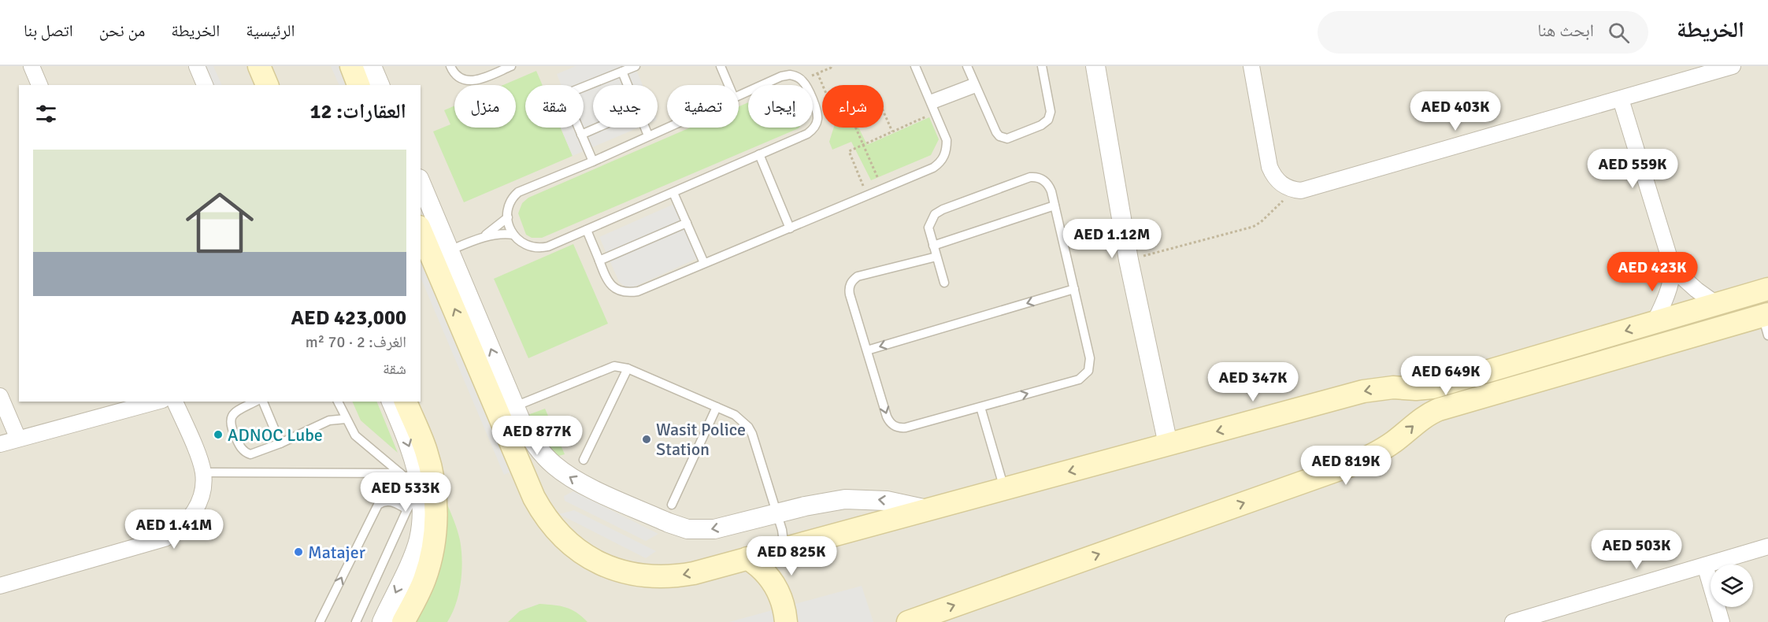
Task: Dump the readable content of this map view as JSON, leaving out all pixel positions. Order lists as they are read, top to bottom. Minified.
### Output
{"places":["ADNOC Lube","Wasit Police Station","Matajer"],"page":{"header":"الخريطة","search":"ابحث هنا","nav":["الرئيسية","الخريطة","من نحن","اتصل بنا"],"chip":["شراء","إيجار","تصفية","جديد","شقة","منزل"],"heading":"العقارات: 12","price":["AED 403K","AED 559K","AED 1.12M","AED 423K","AED 649K","AED 347K","AED 877K","AED 819K","AED 533K","AED 1.41M","AED 503K","AED 825K"],"list":[{"name":"AED 423,000","note":"الغرف: 2 · 70 m² · شقة"}]}}
